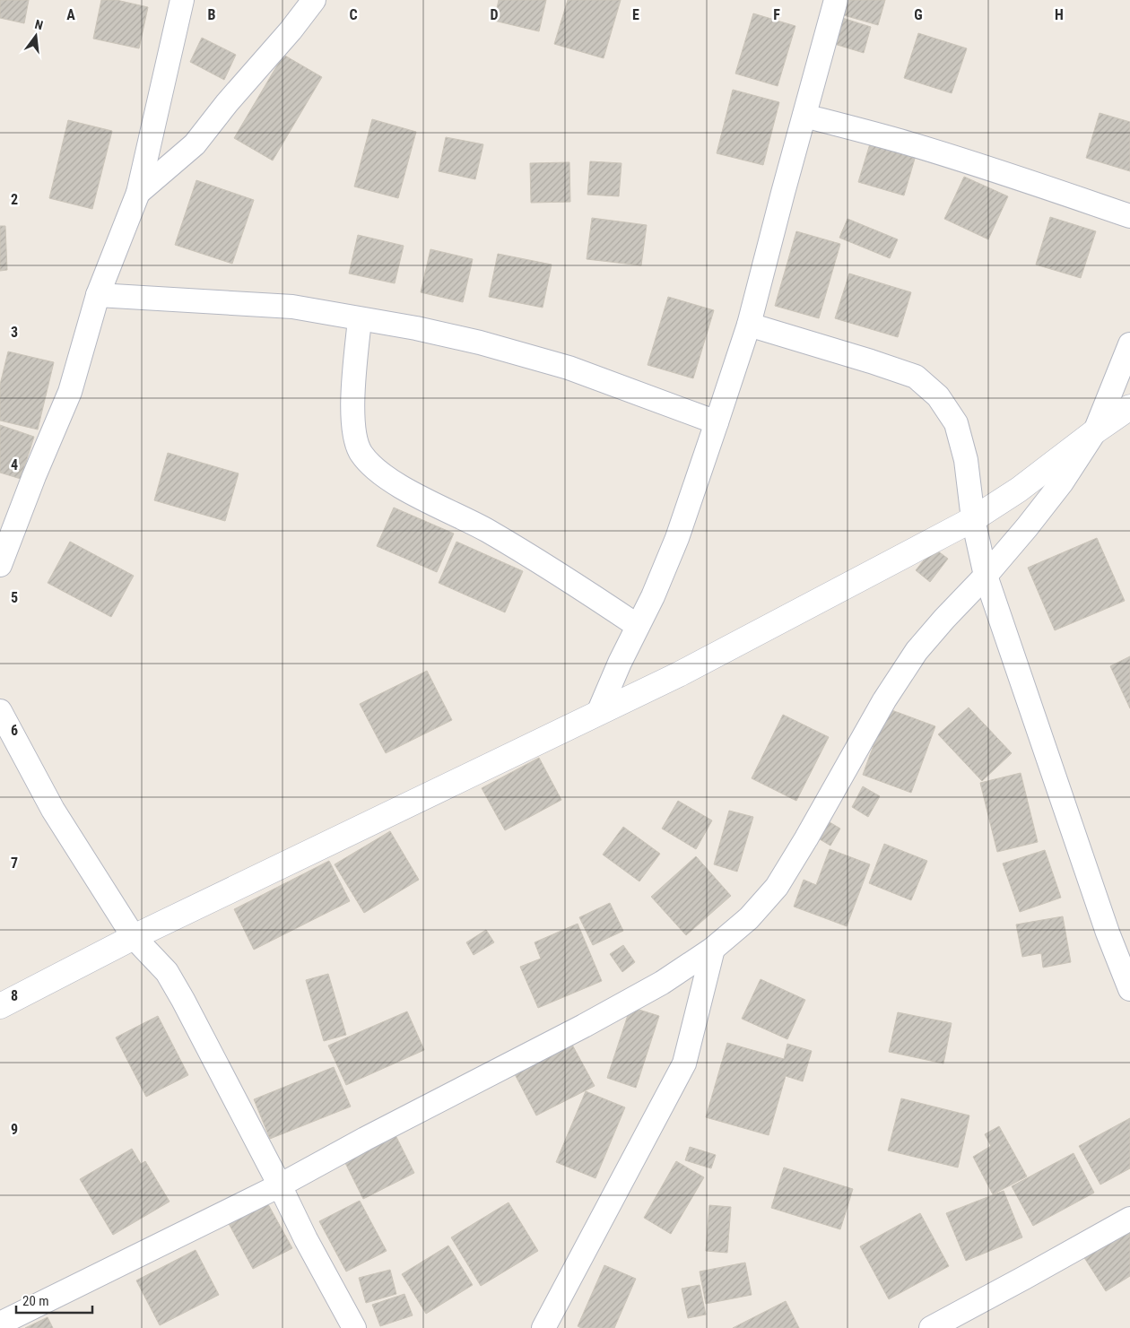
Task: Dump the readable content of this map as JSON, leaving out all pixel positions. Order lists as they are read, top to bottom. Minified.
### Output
{"scale_bar":"20 m","north":"top","grid":{"columns":["A","B","C","D","E","F","G","H"],"rows":["2","3","4","5","6","7","8","9"]}}
